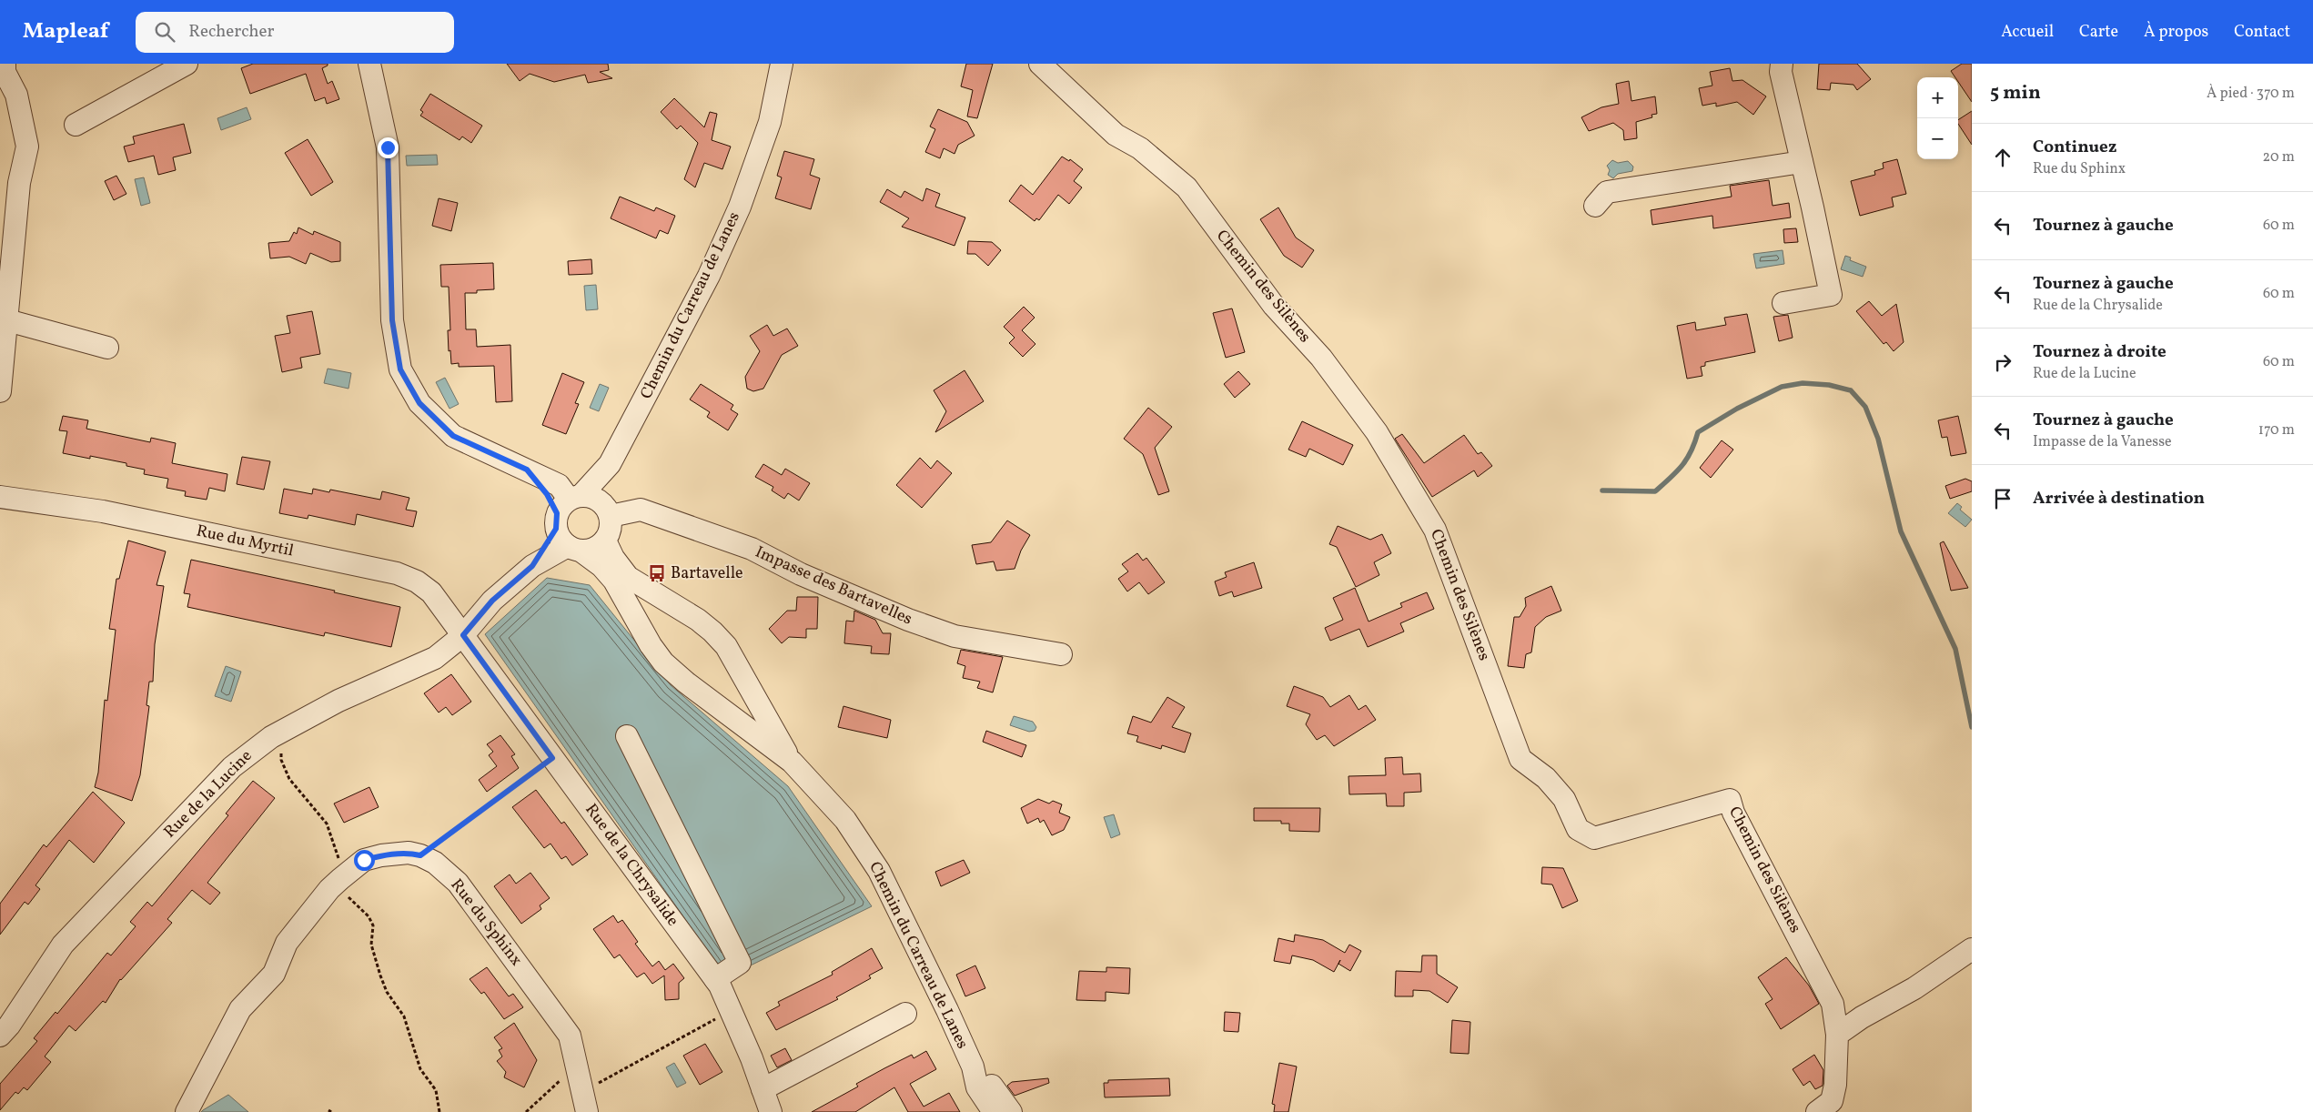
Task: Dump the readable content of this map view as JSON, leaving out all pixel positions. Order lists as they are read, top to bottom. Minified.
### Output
{"streets":{"street":["Chemin des Silènes","Chemin du Carreau de Lanes","Rue du Myrtil","Impasse des Bartavelles","Rue de la Lucine","Rue de la Chrysalide","Rue du Sphinx"]},"crossings":[["Chemin du Carreau de Lanes","Impasse des Bartavelles"],["Chemin du Carreau de Lanes","Rue de la Lucine"],["Rue du Myrtil","Rue de la Lucine"],["Rue du Myrtil","Rue de la Chrysalide"],["Rue de la Lucine","Rue de la Chrysalide"]],"places":{"bus stop":["Bartavelle"]},"page":{"header":"Mapleaf","search":"Rechercher","nav":["Accueil","Carte","À propos","Contact"],"heading":["5 min","À pied · 370 m"],"map_buttons":["+","−"],"list":[["Continuez","Rue du Sphinx","20 m"],["Tournez à gauche","60 m"],["Tournez à gauche","Rue de la Chrysalide","60 m"],["Tournez à droite","Rue de la Lucine","60 m"],["Tournez à gauche","Impasse de la Vanesse","170 m"],"Arrivée à destination"]}}
